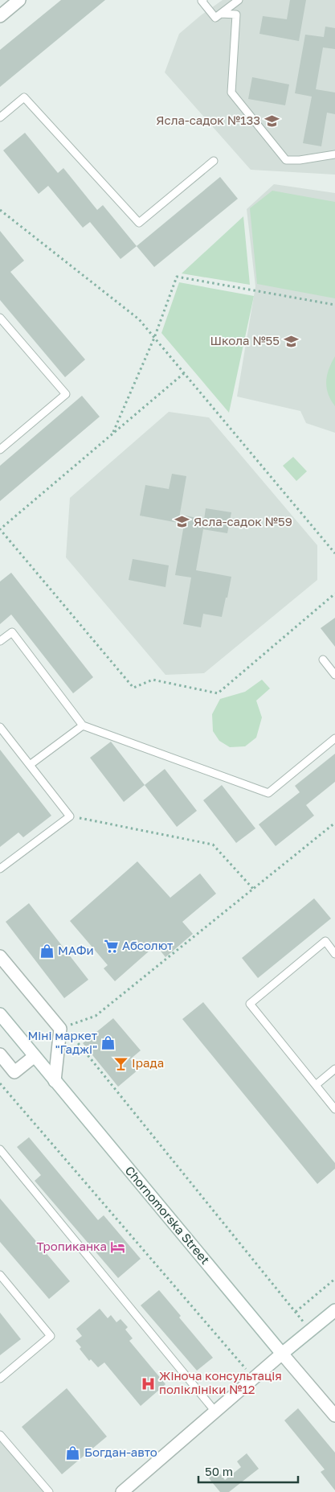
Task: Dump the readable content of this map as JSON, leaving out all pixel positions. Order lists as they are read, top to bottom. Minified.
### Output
{"streets":{"street":["Chornomorska Street"]},"places":{"school or university":["Ясла-садок №133","Школа №55","Ясла-садок №59"],"supermarket":["Абсолют"],"shop":["МАФи","Міні маркет \"Гаджі\"","Богдан-авто"],"bar":["Ірада"],"hotel":["Тропиканка"],"hospital":["Жіноча консультація поліклініки №12"]},"scale_bar":"50 m"}
